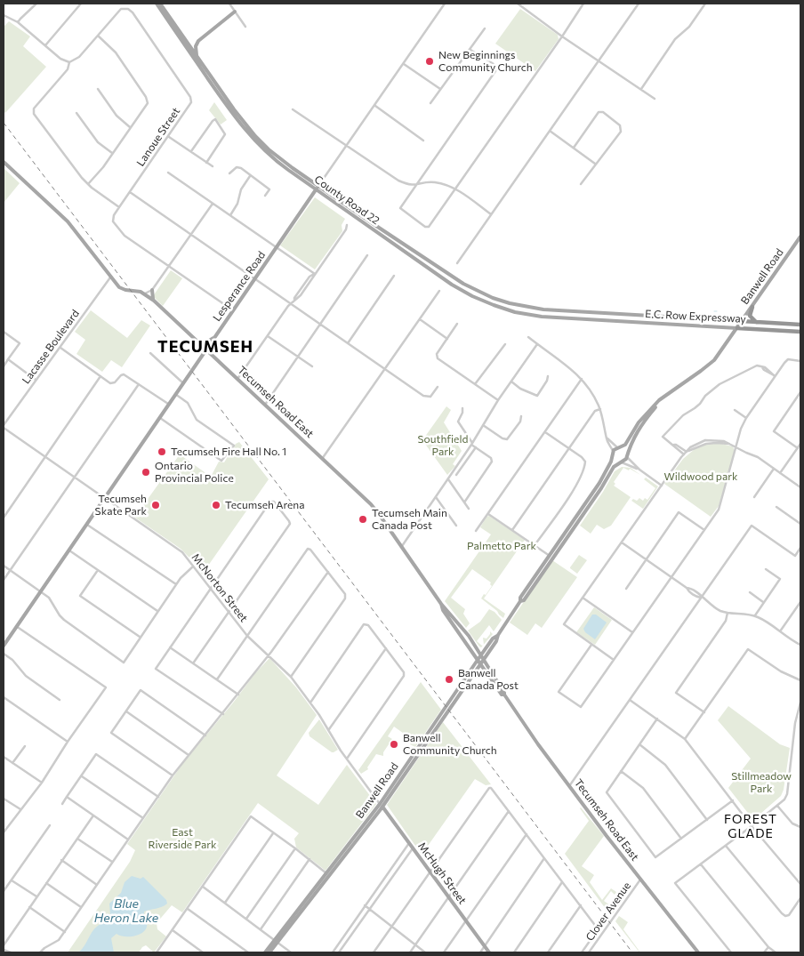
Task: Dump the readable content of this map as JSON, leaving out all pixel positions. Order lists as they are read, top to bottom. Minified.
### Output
{"streets":{"highway":["E.C. Row Expressway"],"main road":["County Road 22","Banwell Road","Lesperance Road","Tecumseh Road East","McHugh Street"],"street":["Lanoue Street","Lacasse Boulevard","McNorton Street","Clover Avenue"]},"crossings":[["Lanoue Street","Lesperance Road"],["County Road 22","Lesperance Road"],["County Road 22","E.C. Row Expressway"],["Banwell Road","E.C. Row Expressway"],["Banwell Road","Tecumseh Road East"],["Banwell Road","McNorton Street"],["Banwell Road","McHugh Street"],["Lesperance Road","Tecumseh Road East"],["Lesperance Road","McNorton Street"],["Lacasse Boulevard","Tecumseh Road East"],["Lacasse Boulevard","McNorton Street"],["Tecumseh Road East","Clover Avenue"],["McNorton Street","McHugh Street"]],"districts":["TECUMSEH","FOREST GLADE"],"water":["Blue Heron Lake"],"parks":["Southfield Park","Wildwood park","Palmetto Park","Stillmeadow Park","East Riverside Park"],"places":["New Beginnings Community Church","Tecumseh Fire Hall No. 1","Ontario Provincial Police","Tecumseh Skate Park","Tecumseh Arena","Tecumseh Main Canada Post","Banwell Canada Post","Banwell Community Church"]}
